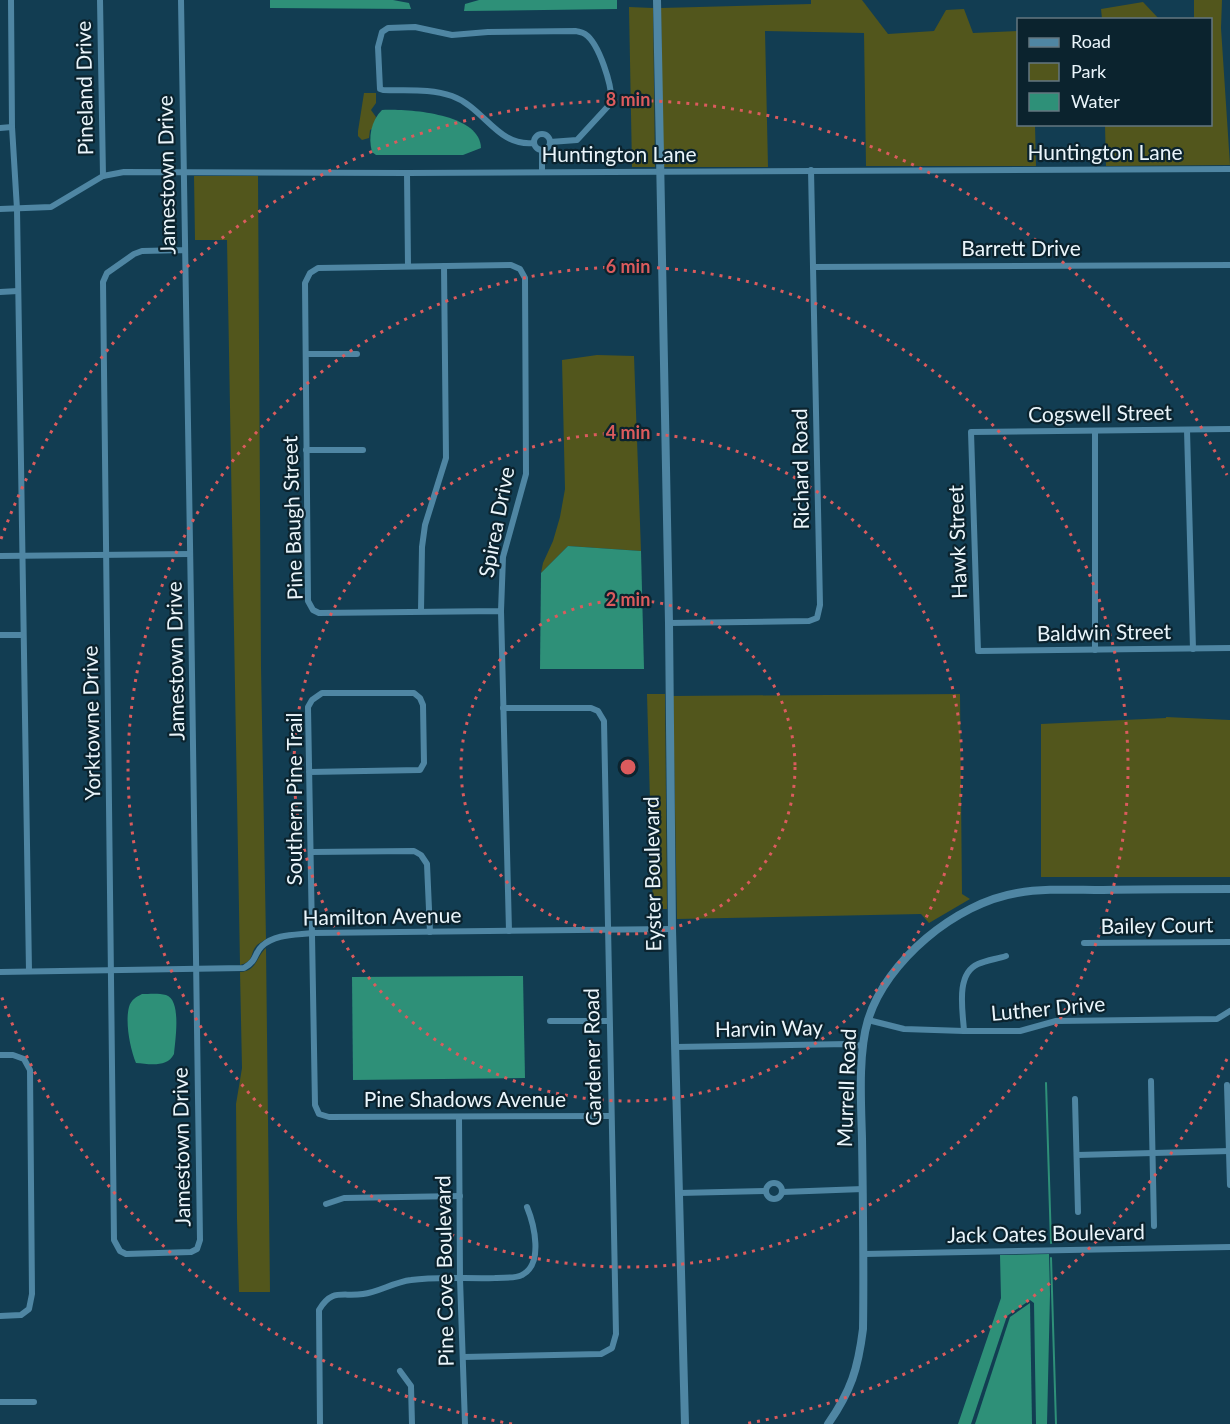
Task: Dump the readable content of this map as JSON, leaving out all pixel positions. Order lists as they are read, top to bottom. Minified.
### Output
{"streets":{"street":["Pineland Drive","Huntington Lane","Jamestown Drive","Barrett Drive","Cogswell Street","Richard Road","Pine Baugh Street","Spirea Drive","Hawk Street","Baldwin Street","Yorktowne Drive","Southern Pine Trail","Eyster Boulevard","Hamilton Avenue","Bailey Court","Luther Drive","Harvin Way","Gardener Road","Murrell Road","Pine Shadows Avenue","Jack Oates Boulevard","Pine Cove Boulevard"]},"crossings":[["Pineland Drive","Huntington Lane"],["Huntington Lane","Jamestown Drive"],["Huntington Lane","Richard Road"],["Huntington Lane","Eyster Boulevard"],["Jamestown Drive","Yorktowne Drive"],["Jamestown Drive","Hamilton Avenue"],["Barrett Drive","Richard Road"],["Cogswell Street","Hawk Street"],["Richard Road","Eyster Boulevard"],["Pine Baugh Street","Spirea Drive"],["Spirea Drive","Hamilton Avenue"],["Spirea Drive","Gardener Road"],["Hawk Street","Baldwin Street"],["Yorktowne Drive","Hamilton Avenue"],["Southern Pine Trail","Hamilton Avenue"],["Southern Pine Trail","Pine Shadows Avenue"],["Eyster Boulevard","Hamilton Avenue"],["Eyster Boulevard","Harvin Way"],["Hamilton Avenue","Gardener Road"],["Luther Drive","Murrell Road"],["Harvin Way","Murrell Road"],["Gardener Road","Pine Shadows Avenue"],["Gardener Road","Pine Cove Boulevard"],["Murrell Road","Jack Oates Boulevard"],["Pine Shadows Avenue","Pine Cove Boulevard"]],"legend":["Road","Park","Water"],"rings":["8 min","6 min","4 min","2 min"]}
